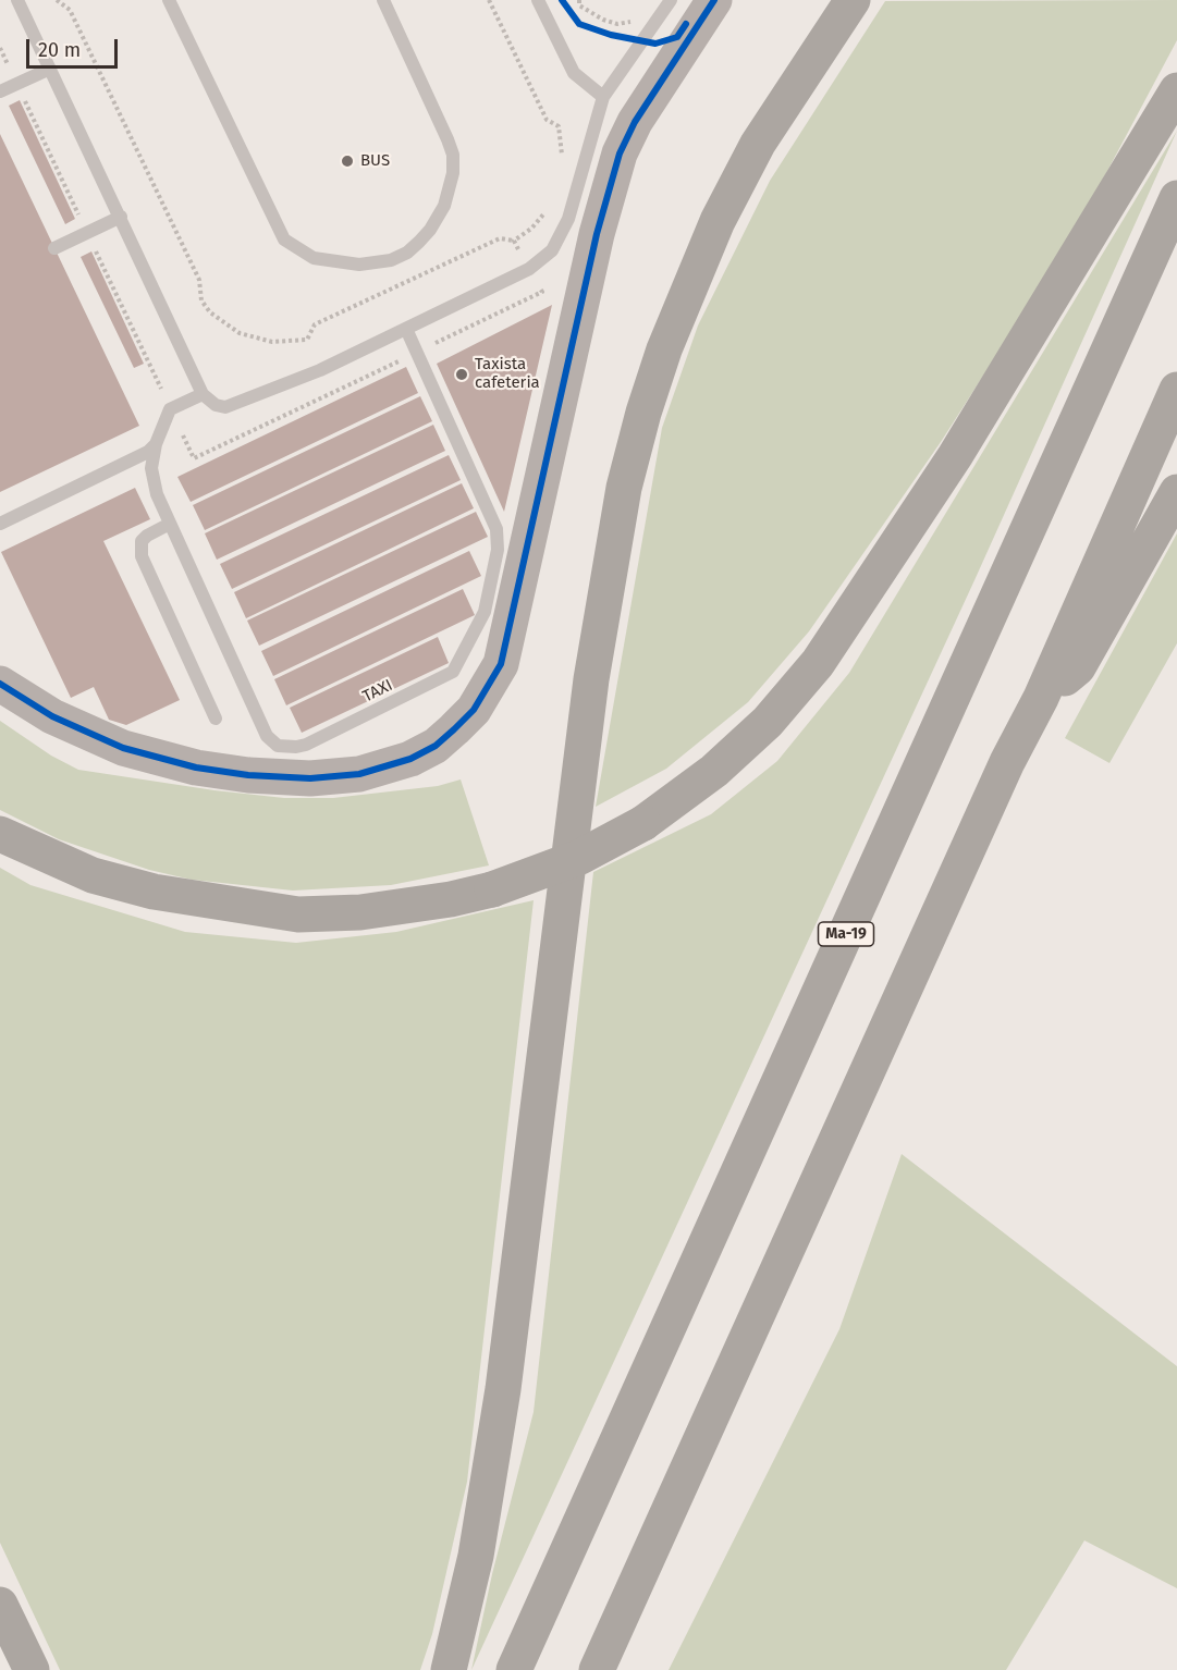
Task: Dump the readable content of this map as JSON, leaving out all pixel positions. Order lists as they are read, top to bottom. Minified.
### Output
{"streets":{"highway":["Ma-19"],"lane":["TAXI"]},"places":["BUS","Taxista cafeteria"],"scale_bar":"20 m"}
